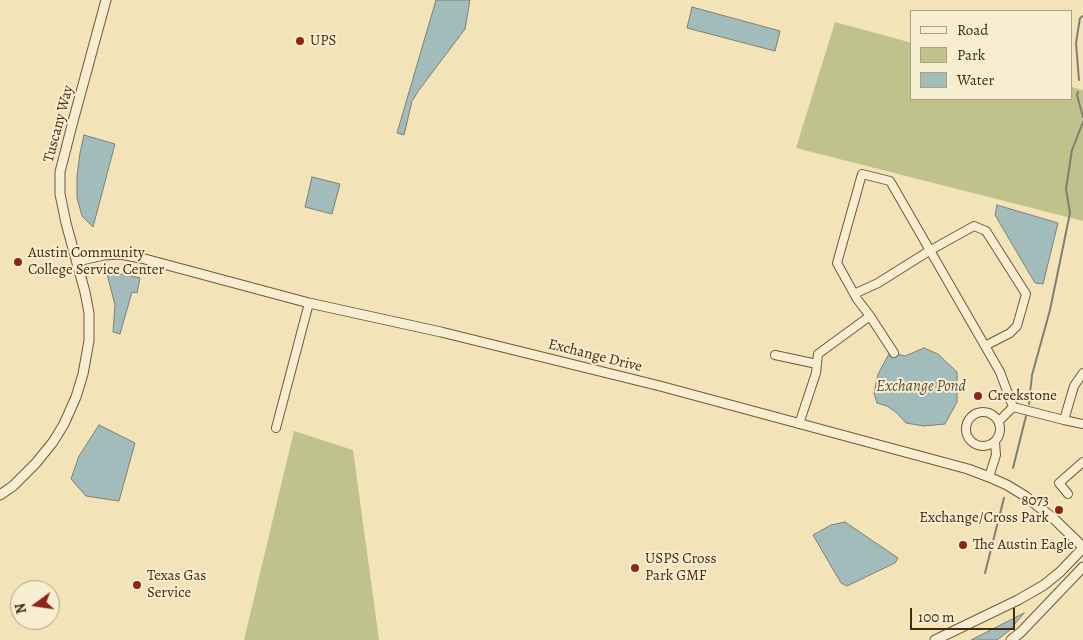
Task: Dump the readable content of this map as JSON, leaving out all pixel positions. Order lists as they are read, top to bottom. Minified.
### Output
{"streets":{"street":["Tuscany Way","Exchange Drive"]},"crossings":[["Tuscany Way","Exchange Drive"]],"water":["Exchange Pond"],"places":["UPS","Austin Community College Service Center","Creekstone","8073 Exchange/Cross Park","The Austin Eagle","USPS Cross Park GMF","Texas Gas Service"],"legend":["Road","Park","Water"],"scale_bar":"100 m","north":"left"}
